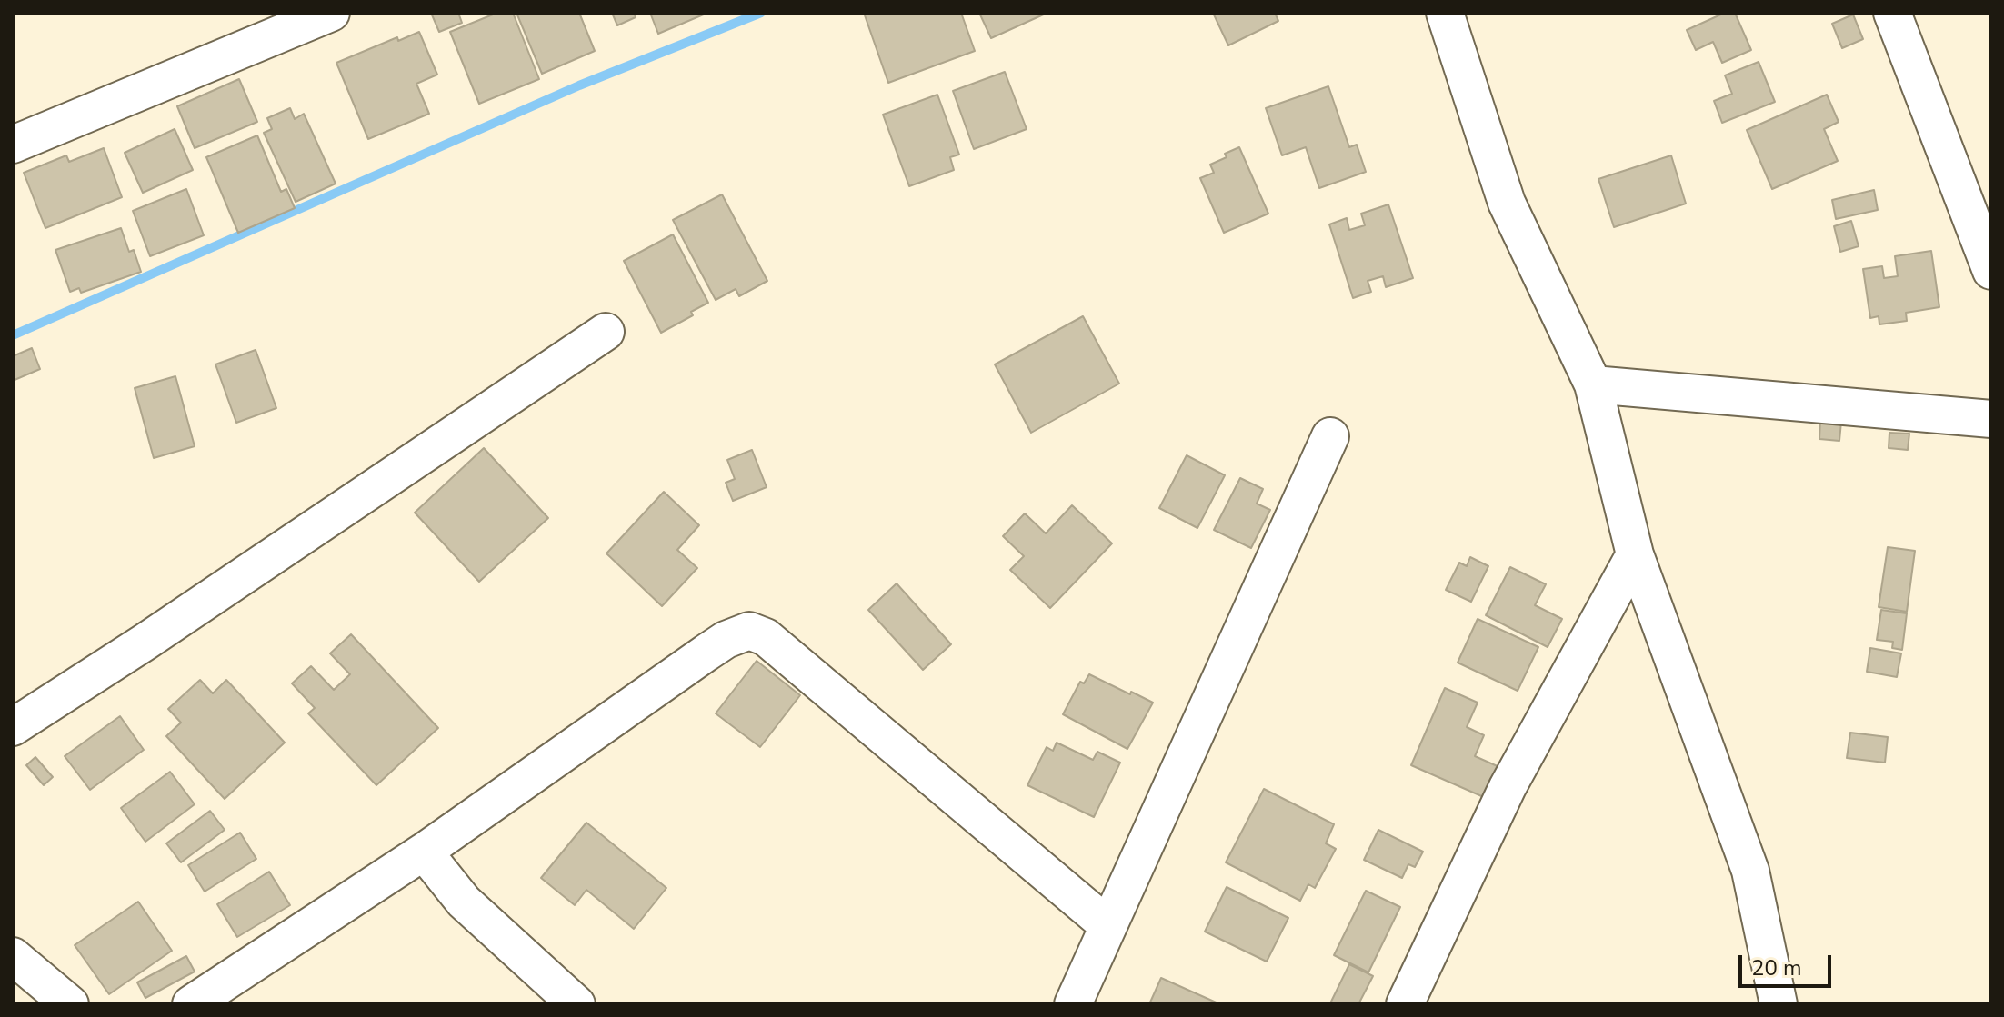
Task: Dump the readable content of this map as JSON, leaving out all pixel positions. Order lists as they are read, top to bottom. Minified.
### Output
{"scale_bar":"20 m"}
